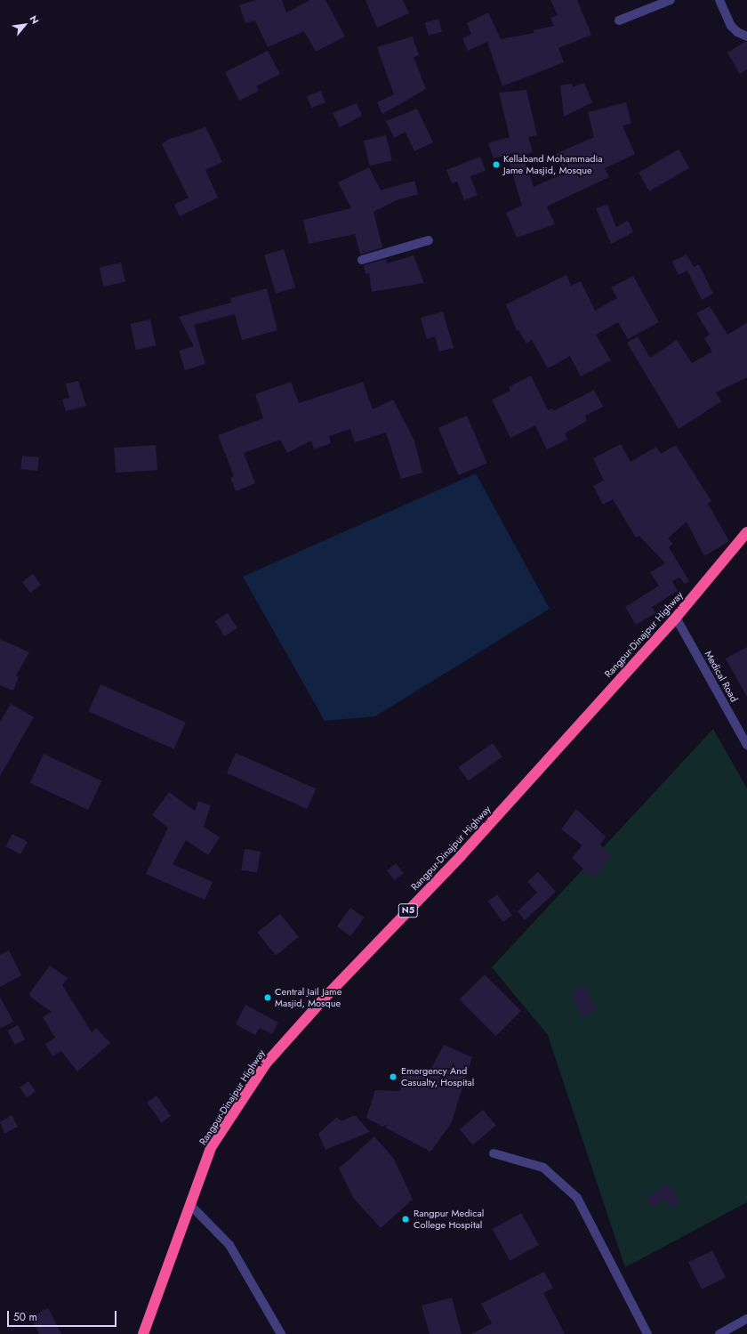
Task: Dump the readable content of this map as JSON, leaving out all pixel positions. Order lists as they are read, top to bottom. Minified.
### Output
{"streets":{"highway":["Rangpur-Dinajpur Highway","N5"],"street":["Medical Road"]},"crossings":[["Rangpur-Dinajpur Highway","Medical Road"]],"places":["Kellaband Mohammadia Jame Masjid, Mosque","Central Jail Jame Masjid, Mosque","Emergency And Casualty, Hospital","Rangpur Medical College Hospital"],"scale_bar":"50 m","north":"top right"}
